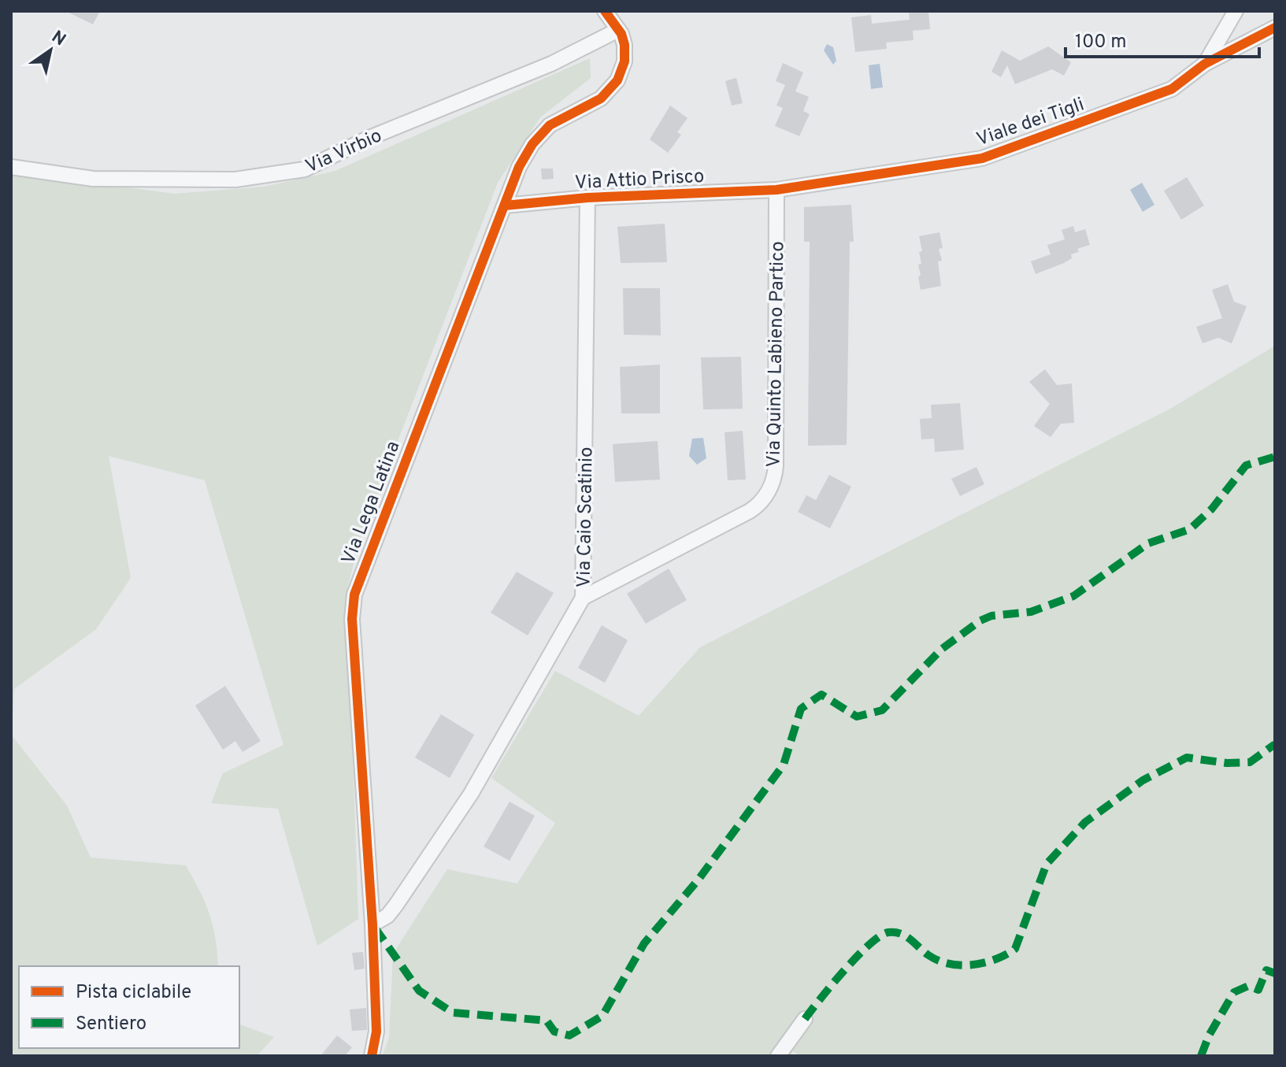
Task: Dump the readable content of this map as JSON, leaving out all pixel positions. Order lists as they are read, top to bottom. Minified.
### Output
{"streets":{"street":["Viale dei Tigli","Via Virbio","Via Attio Prisco","Via Quinto Labieno Partico","Via Lega Latina","Via Caio Scatinio"]},"crossings":[["Viale dei Tigli","Via Attio Prisco"],["Viale dei Tigli","Via Quinto Labieno Partico"],["Via Virbio","Via Lega Latina"],["Via Attio Prisco","Via Quinto Labieno Partico"],["Via Attio Prisco","Via Lega Latina"],["Via Attio Prisco","Via Caio Scatinio"],["Via Quinto Labieno Partico","Via Caio Scatinio"],["Via Lega Latina","Via Caio Scatinio"]],"legend":["Pista ciclabile","Sentiero"],"scale_bar":"100 m","north":"top right"}
